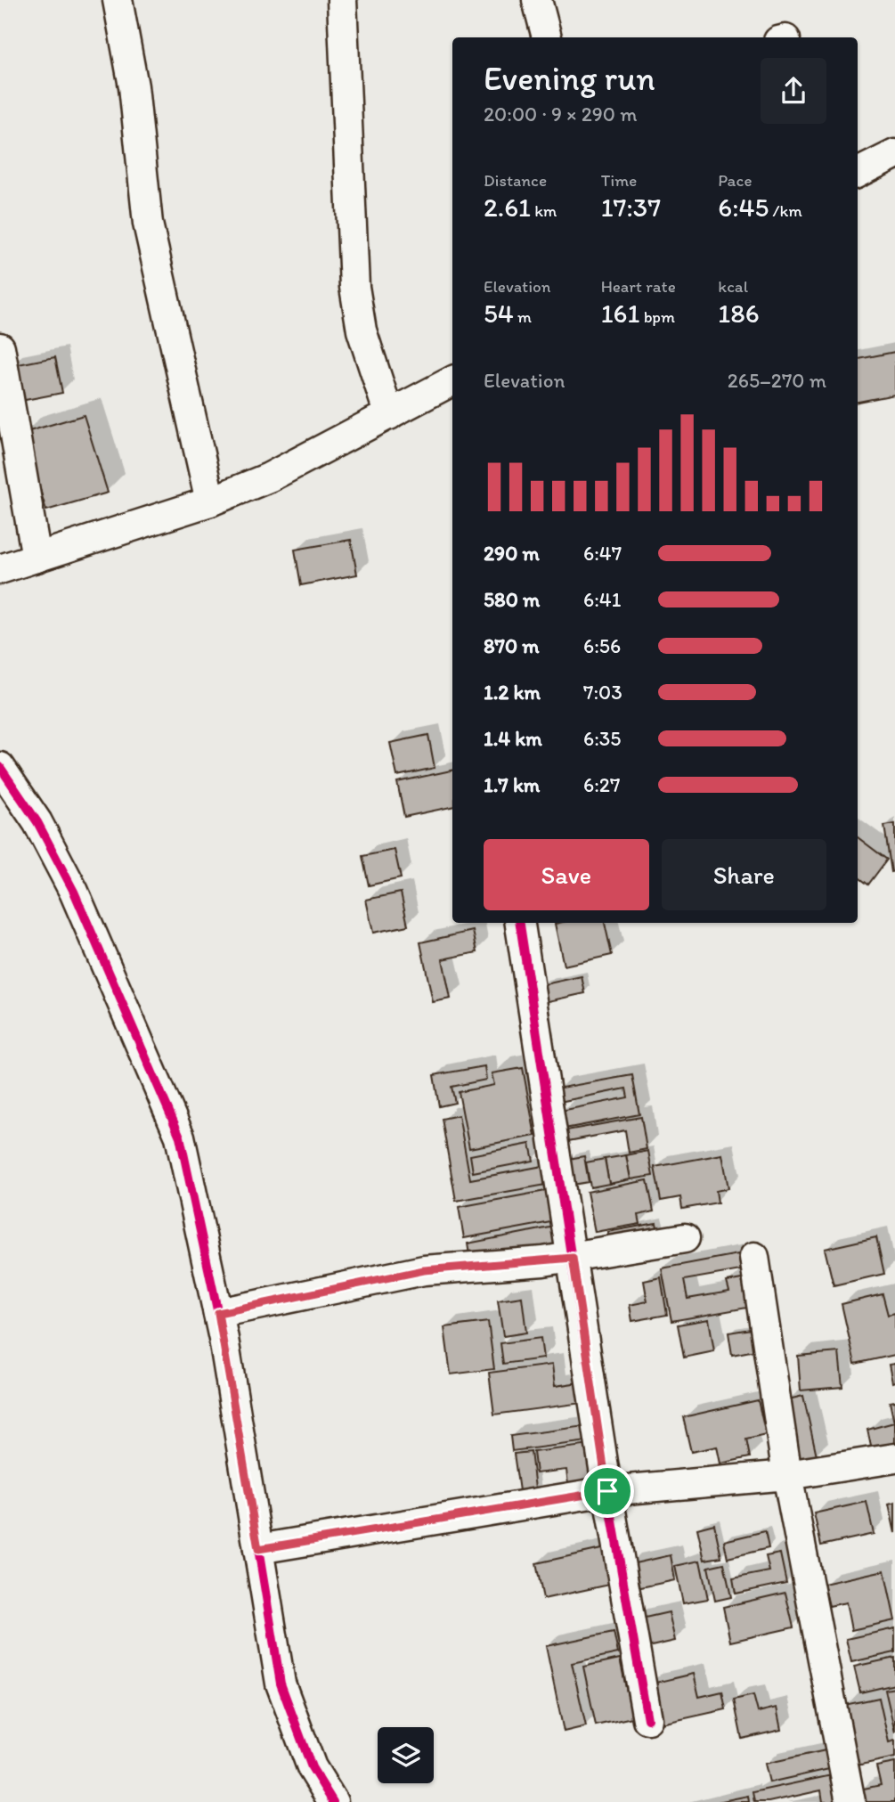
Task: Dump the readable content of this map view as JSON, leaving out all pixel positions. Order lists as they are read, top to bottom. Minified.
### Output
{"page":{"heading":["Evening run","20:00 · 9 × 290 m"],"stats":[["Distance","2.61 km"],["Time","17:37"],["Pace","6:45 /km"],["Elevation","54 m"],["Heart rate","161 bpm"],["kcal","186"]],"chart":["Elevation","265–270 m"],"list":[{"name":"290 m","note":"6:47"},{"name":"580 m","note":"6:41"},{"name":"870 m","note":"6:56"},{"name":"1.2 km","note":"7:03"},{"name":"1.4 km","note":"6:35"},{"name":"1.7 km","note":"6:27"}],"buttons":["Save","Share"]}}
